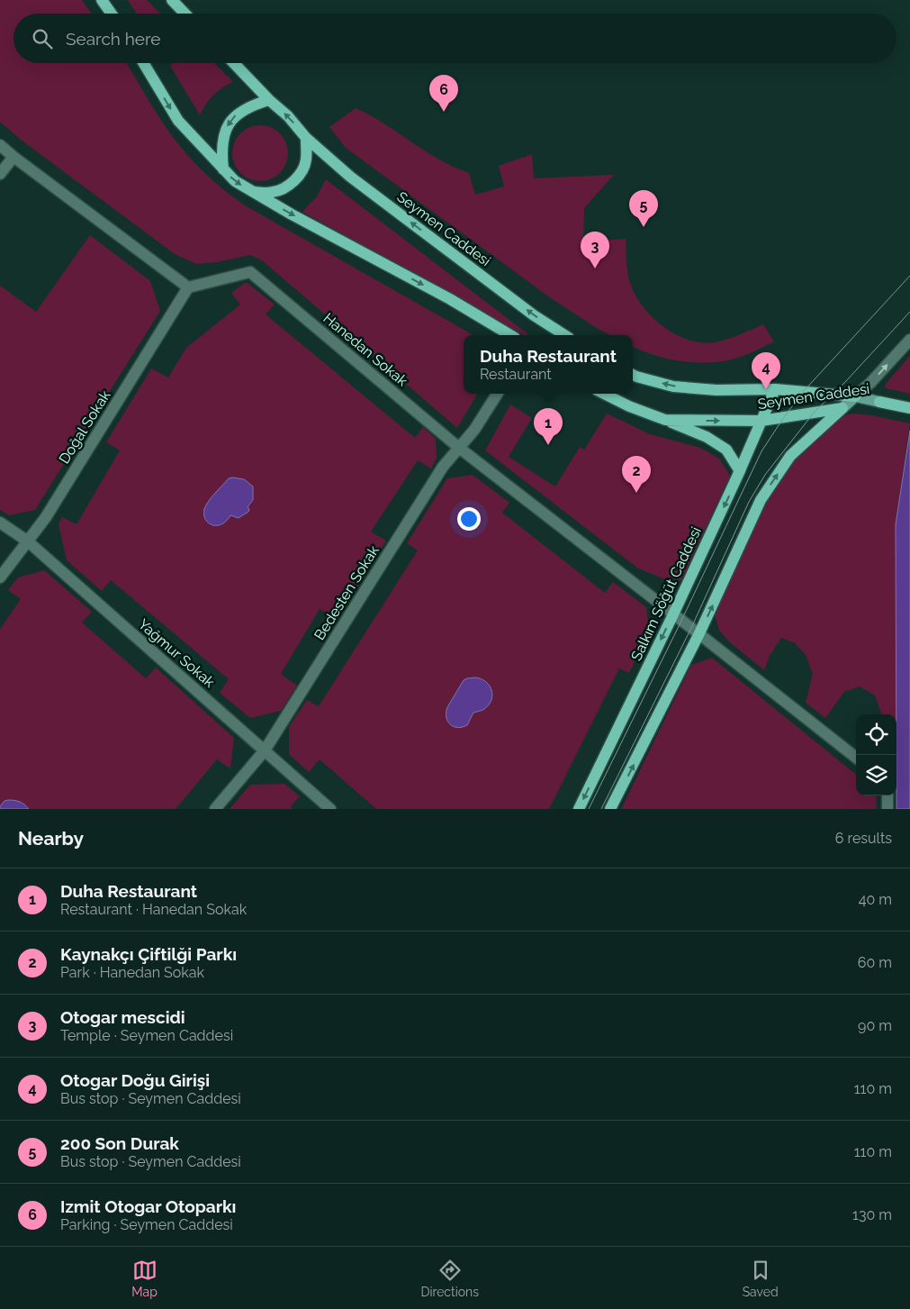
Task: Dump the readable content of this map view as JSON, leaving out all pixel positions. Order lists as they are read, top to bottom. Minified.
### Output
{"streets":{"main road":["Seymen Caddesi","Salkım Söğüt Caddesi"],"street":["Hanedan Sokak","Doğal Sokak","Bedesten Sokak","Yağmur Sokak"]},"crossings":[["Seymen Caddesi","Salkım Söğüt Caddesi"],["Hanedan Sokak","Doğal Sokak"],["Hanedan Sokak","Bedesten Sokak"],["Hanedan Sokak","Salkım Söğüt Caddesi"],["Doğal Sokak","Yağmur Sokak"],["Bedesten Sokak","Yağmur Sokak"]],"page":{"search":"Search here","pins":["6","5","3","4","1","2"],"popup":["Duha Restaurant","Restaurant"],"heading":["Nearby","6 results"],"list":[{"mark":"1","name":"Duha Restaurant","note":"Restaurant · Hanedan Sokak","value":"40 m"},{"mark":"2","name":"Kaynakçı Çiftilği Parkı","note":"Park · Hanedan Sokak","value":"60 m"},{"mark":"3","name":"Otogar mescidi","note":"Temple · Seymen Caddesi","value":"90 m"},{"mark":"4","name":"Otogar Doğu Girişi","note":"Bus stop · Seymen Caddesi","value":"110 m"},{"mark":"5","name":"200 Son Durak","note":"Bus stop · Seymen Caddesi","value":"110 m"},{"mark":"6","name":"Izmit Otogar Otoparkı","note":"Parking · Seymen Caddesi","value":"130 m"}],"nav":["Map","Directions","Saved"]}}
